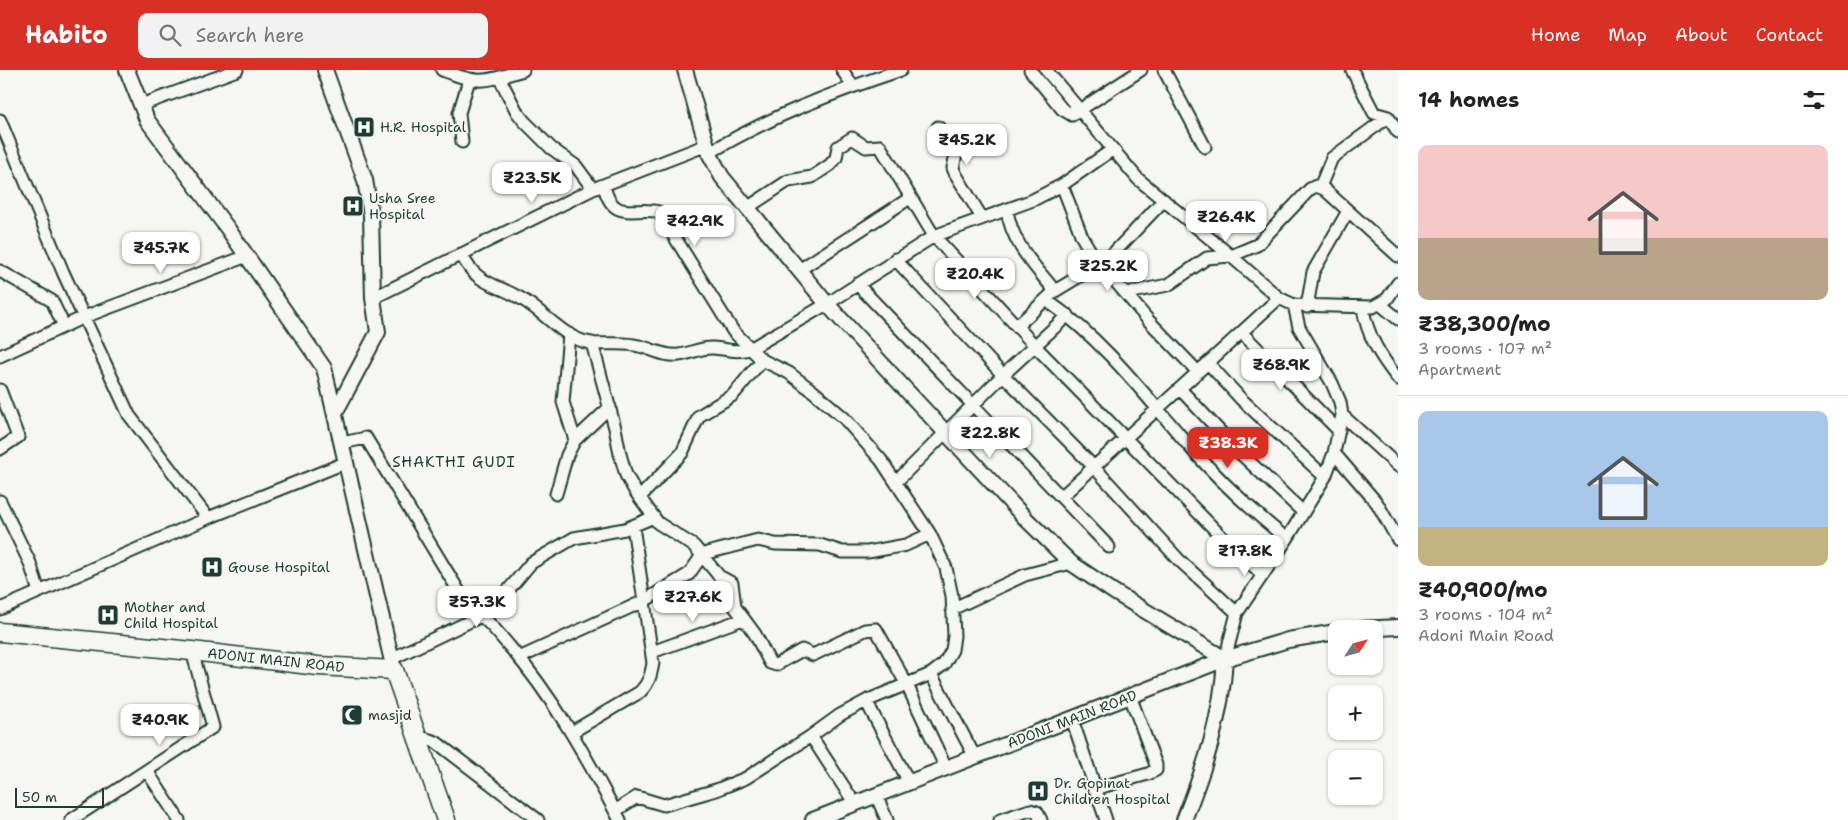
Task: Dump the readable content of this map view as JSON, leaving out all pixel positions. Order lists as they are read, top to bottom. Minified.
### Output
{"streets":{"main road":["ADONI MAIN ROAD"]},"districts":["SHAKTHI GUDI"],"places":{"hospital":["H.R. Hospital","Usha Sree Hospital","Gouse Hospital","Mother and Child Hospital","Dr. Gopinat Children Hospital"],"mosque":["masjid"]},"scale_bar":"50 m","north":"top right","page":{"header":"Habito","search":"Search here","nav":["Home","Map","About","Contact"],"heading":"14 homes","price":["₹45.2K","₹23.5K","₹26.4K","₹42.9K","₹45.7K","₹25.2K","₹20.4K","₹68.9K","₹22.8K","₹38.3K","₹17.8K","₹27.6K","₹57.3K","₹40.9K"],"list":[{"name":"₹38,300/mo","note":"3 rooms · 107 m² · Apartment"},{"name":"₹40,900/mo","note":"3 rooms · 104 m² · Adoni Main Road"}],"map_buttons":["+","−"],"scale":"50 m"}}
